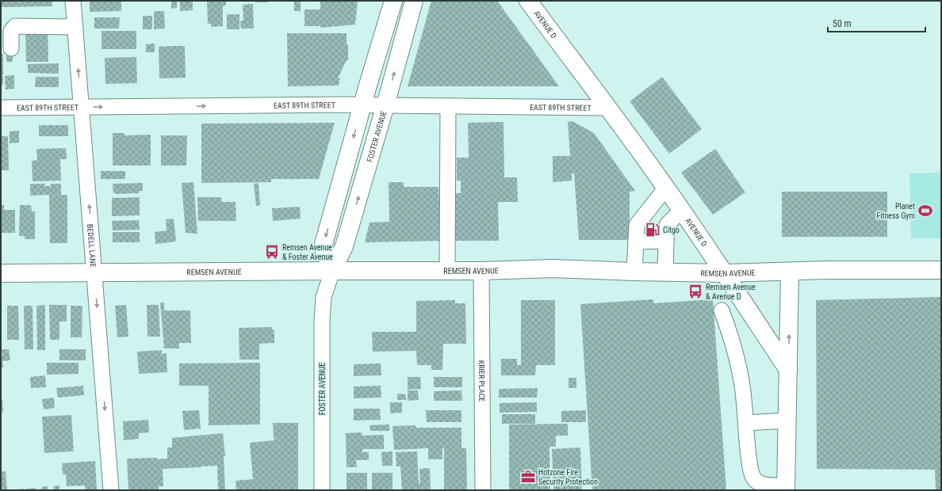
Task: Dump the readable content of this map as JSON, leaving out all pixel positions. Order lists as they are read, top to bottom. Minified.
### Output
{"streets":{"main road":["AVENUE D","FOSTER AVENUE","REMSEN AVENUE"],"street":["EAST 89TH STREET","BEDELL LANE","KRIER PLACE"]},"crossings":[["AVENUE D","EAST 89TH STREET"],["AVENUE D","REMSEN AVENUE"],["EAST 89TH STREET","FOSTER AVENUE"],["EAST 89TH STREET","BEDELL LANE"],["FOSTER AVENUE","REMSEN AVENUE"],["BEDELL LANE","REMSEN AVENUE"],["REMSEN AVENUE","KRIER PLACE"]],"one_way":["EAST 89TH STREET"],"places":{"sports":["Planet Fitness Gym"],"fuel station":["Citgo"],"bus stop":["Remsen Avenue & Foster Avenue","Remsen Avenue & Avenue D"],"office":["Hotzone Fire Security Protection"]},"scale_bar":"50 m"}
